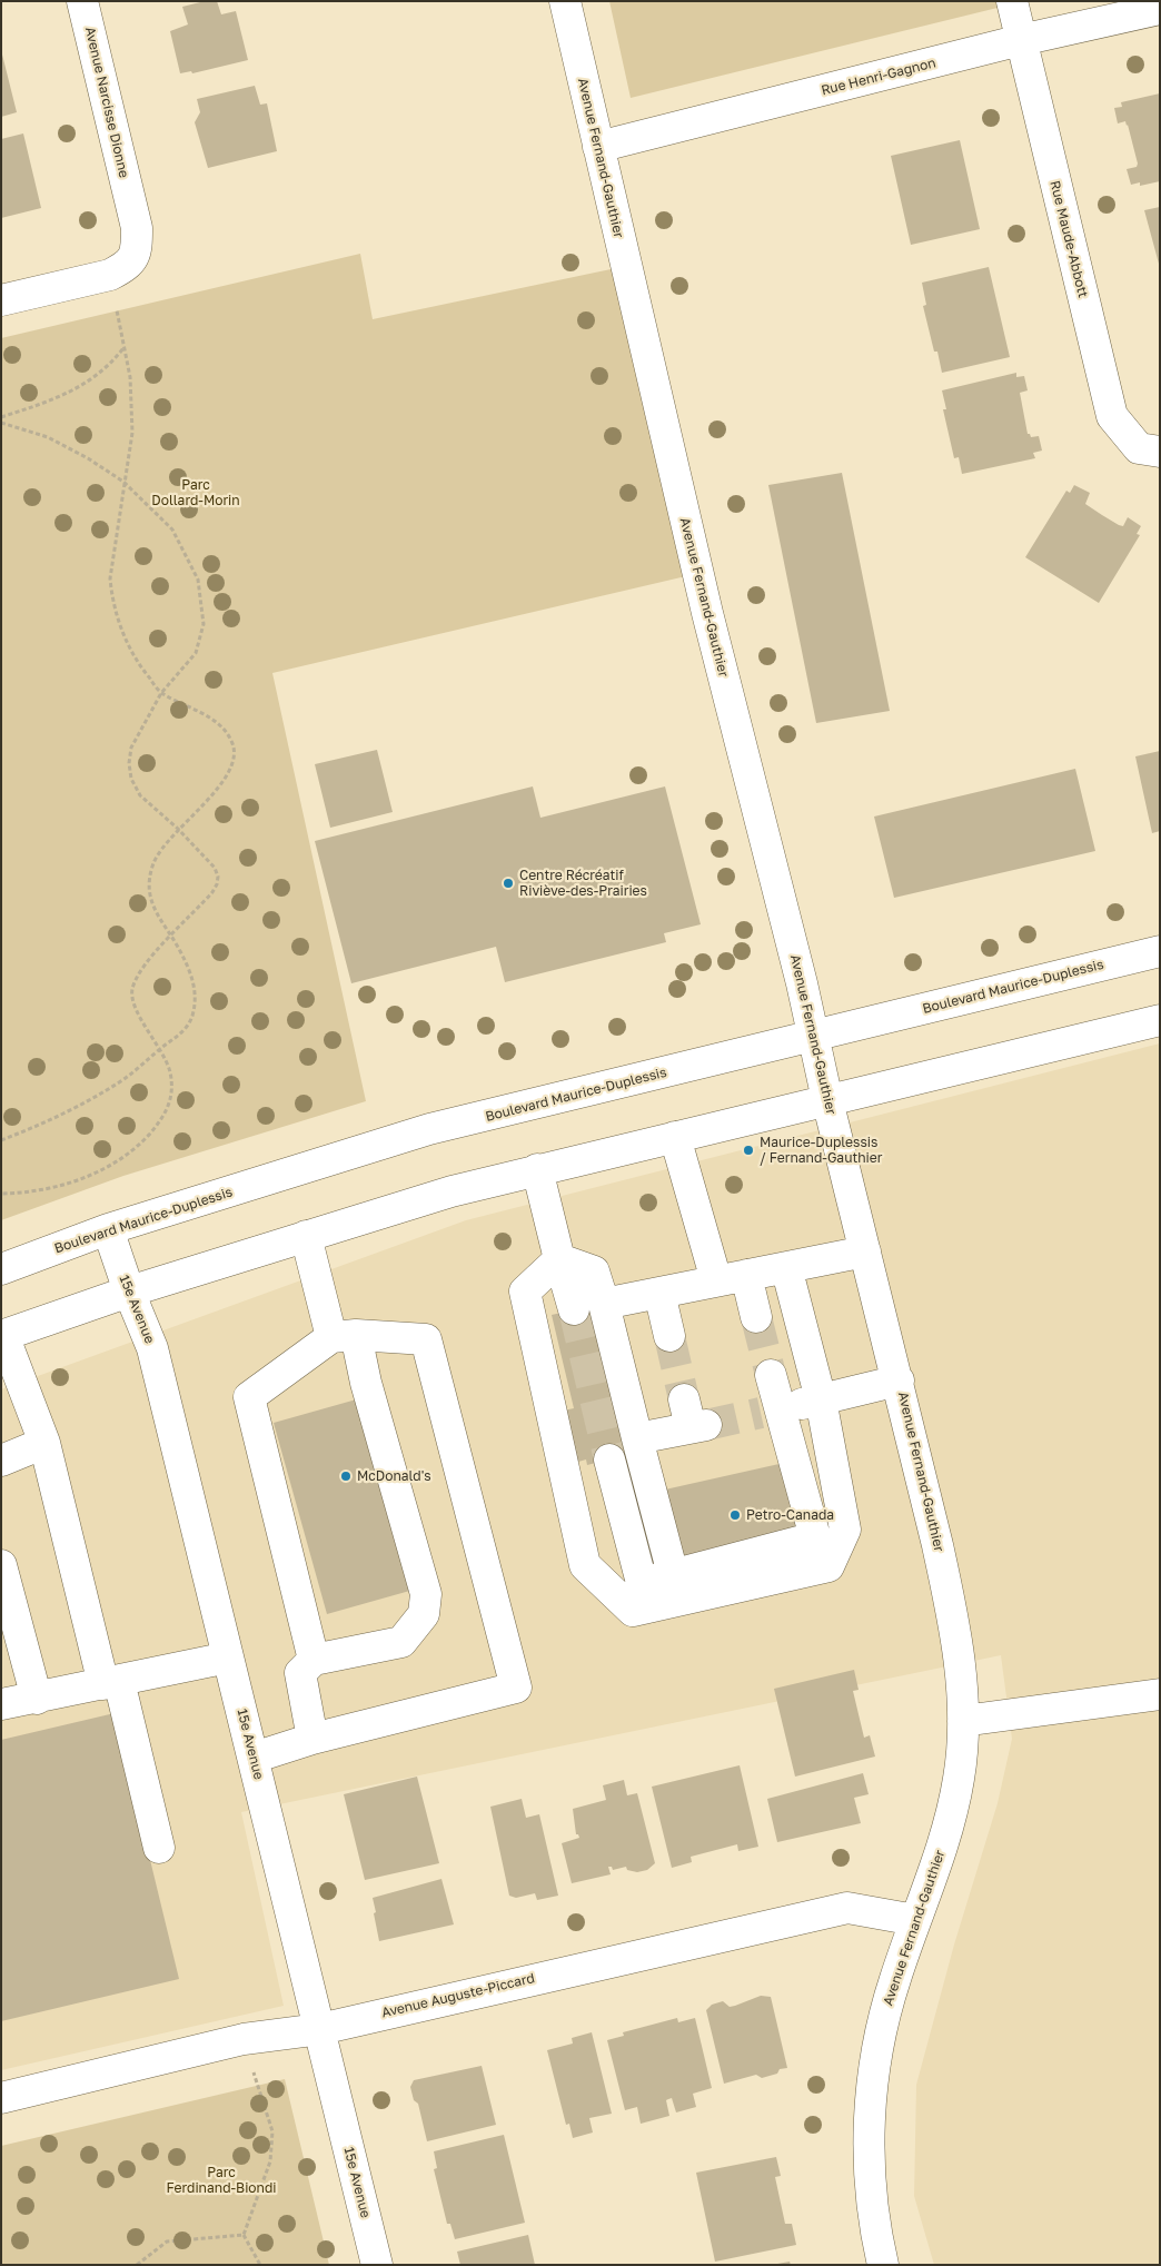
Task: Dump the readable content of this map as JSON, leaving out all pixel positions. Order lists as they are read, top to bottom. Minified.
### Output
{"streets":{"street":["Rue Henri-Gagnon","Avenue Narcisse Dionne","Avenue Fernand-Gauthier","Rue Maude-Abbott","Boulevard Maurice-Duplessis","15e Avenue","Avenue Auguste-Piccard"]},"crossings":[["Rue Henri-Gagnon","Avenue Fernand-Gauthier"],["Rue Henri-Gagnon","Rue Maude-Abbott"],["Avenue Fernand-Gauthier","Boulevard Maurice-Duplessis"],["Avenue Fernand-Gauthier","Avenue Auguste-Piccard"],["Boulevard Maurice-Duplessis","15e Avenue"],["15e Avenue","Avenue Auguste-Piccard"]],"parks":["Parc Dollard-Morin","Parc Ferdinand-Biondi"],"places":["Centre Récréatif Riviève-des-Prairies","Maurice-Duplessis / Fernand-Gauthier","McDonald's","Petro-Canada"]}
